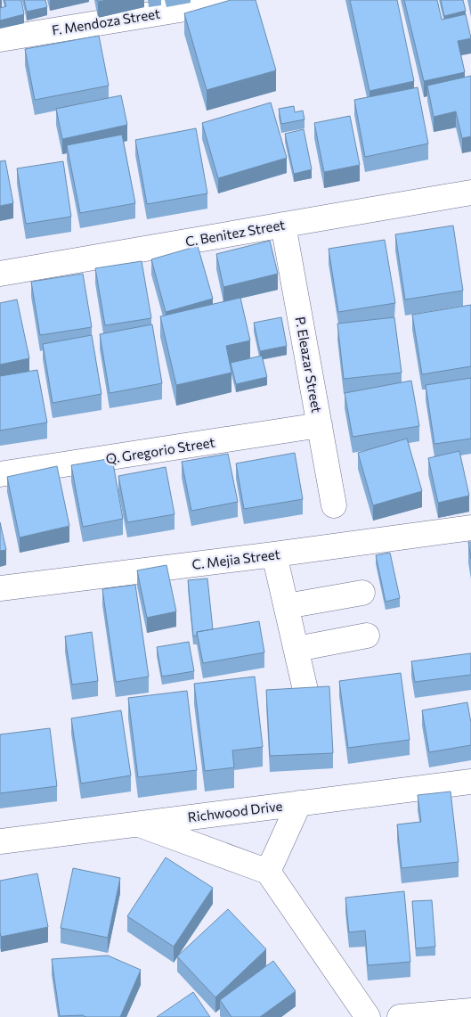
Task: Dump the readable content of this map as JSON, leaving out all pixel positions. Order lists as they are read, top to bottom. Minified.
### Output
{"streets":{"street":["F. Mendoza Street","C. Benitez Street","P. Eleazar Street","Q. Gregorio Street","C. Mejia Street","Richwood Drive"]},"crossings":[["C. Benitez Street","P. Eleazar Street"],["P. Eleazar Street","Q. Gregorio Street"]]}
